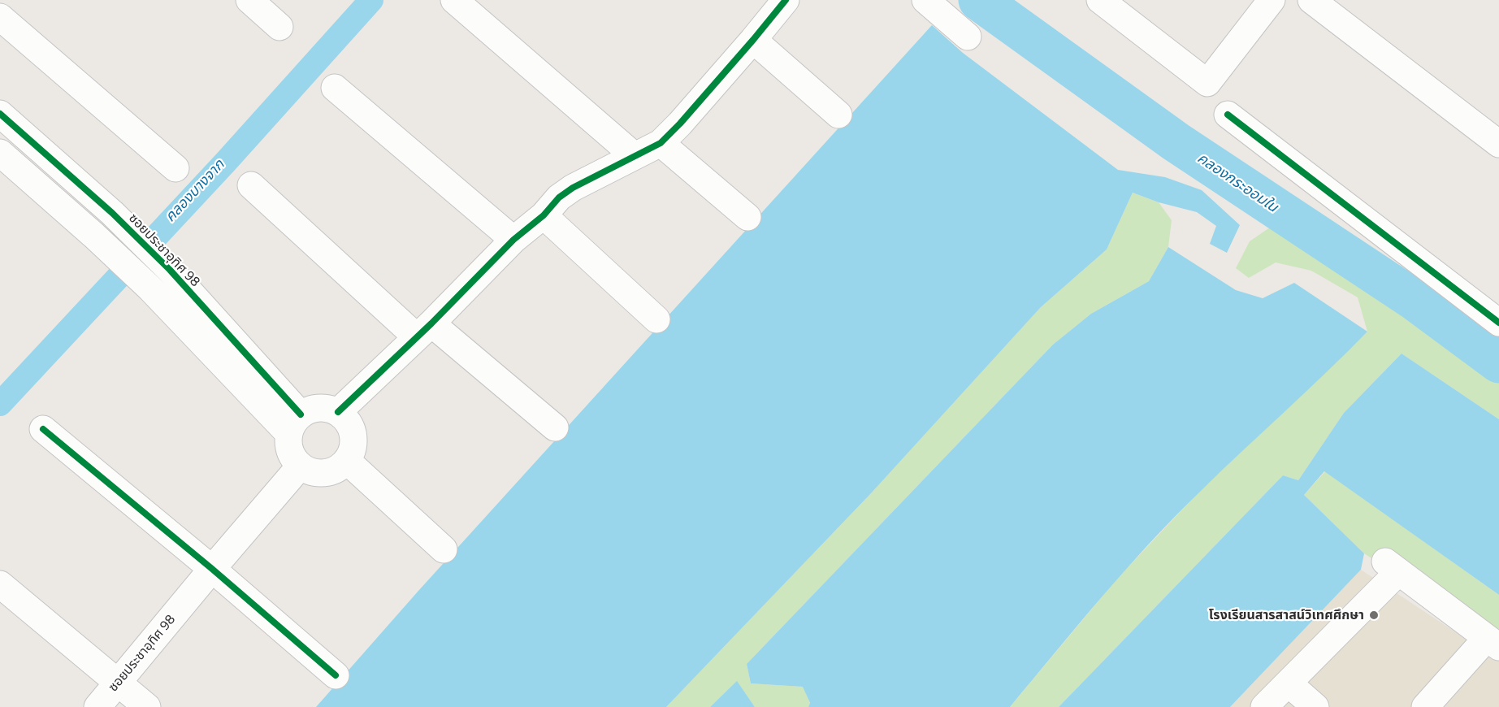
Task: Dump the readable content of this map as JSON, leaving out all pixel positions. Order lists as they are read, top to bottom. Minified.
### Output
{"streets":{"street":["ซอยประชาอุทิศ 98"]},"water":["คลองกระออมใน","คลองบางจาก"],"places":["โรงเรียนสารสาสน์วิเทศศึกษา"]}
